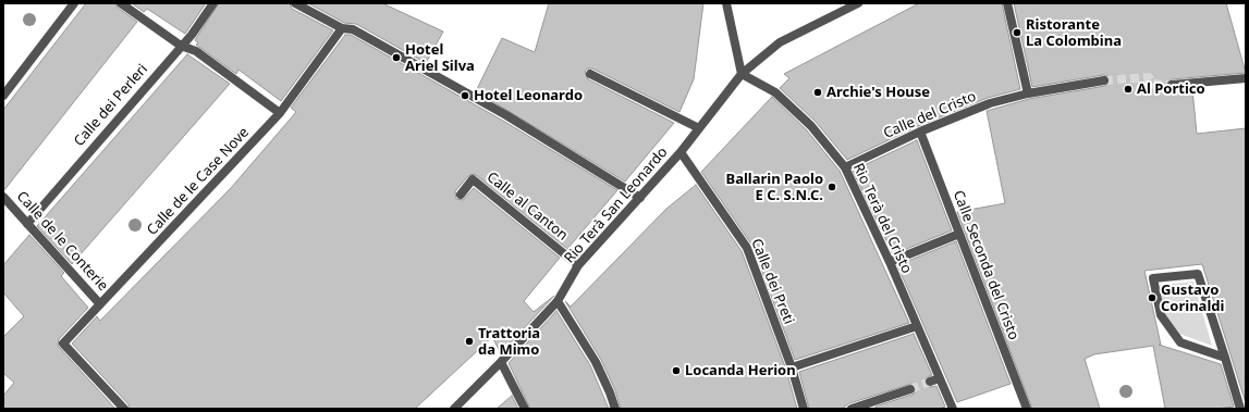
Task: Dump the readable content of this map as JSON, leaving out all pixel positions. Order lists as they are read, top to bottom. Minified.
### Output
{"streets":{"street":["Calle dei Perleri","Calle del Cristo","Calle de le Case Nove","Rio Terà San Leonardo","Calle al Canton","Rio Terà del Cristo","Calle de le Conterie","Calle Seconda del Cristo","Calle dei Preti"]},"crossings":[["Calle dei Perleri","Calle de le Conterie"],["Calle del Cristo","Rio Terà del Cristo"],["Calle del Cristo","Calle Seconda del Cristo"],["Calle de le Case Nove","Calle de le Conterie"],["Rio Terà San Leonardo","Calle al Canton"],["Rio Terà San Leonardo","Rio Terà del Cristo"],["Rio Terà San Leonardo","Calle dei Preti"]],"places":["Ristorante La Colombina","Hotel Ariel Silva","Al Portico","Archie's House","Hotel Leonardo","Ballarin Paolo E C. S.N.C.","Gustavo Corinaldi","Trattoria da Mimo","Locanda Herion"]}
